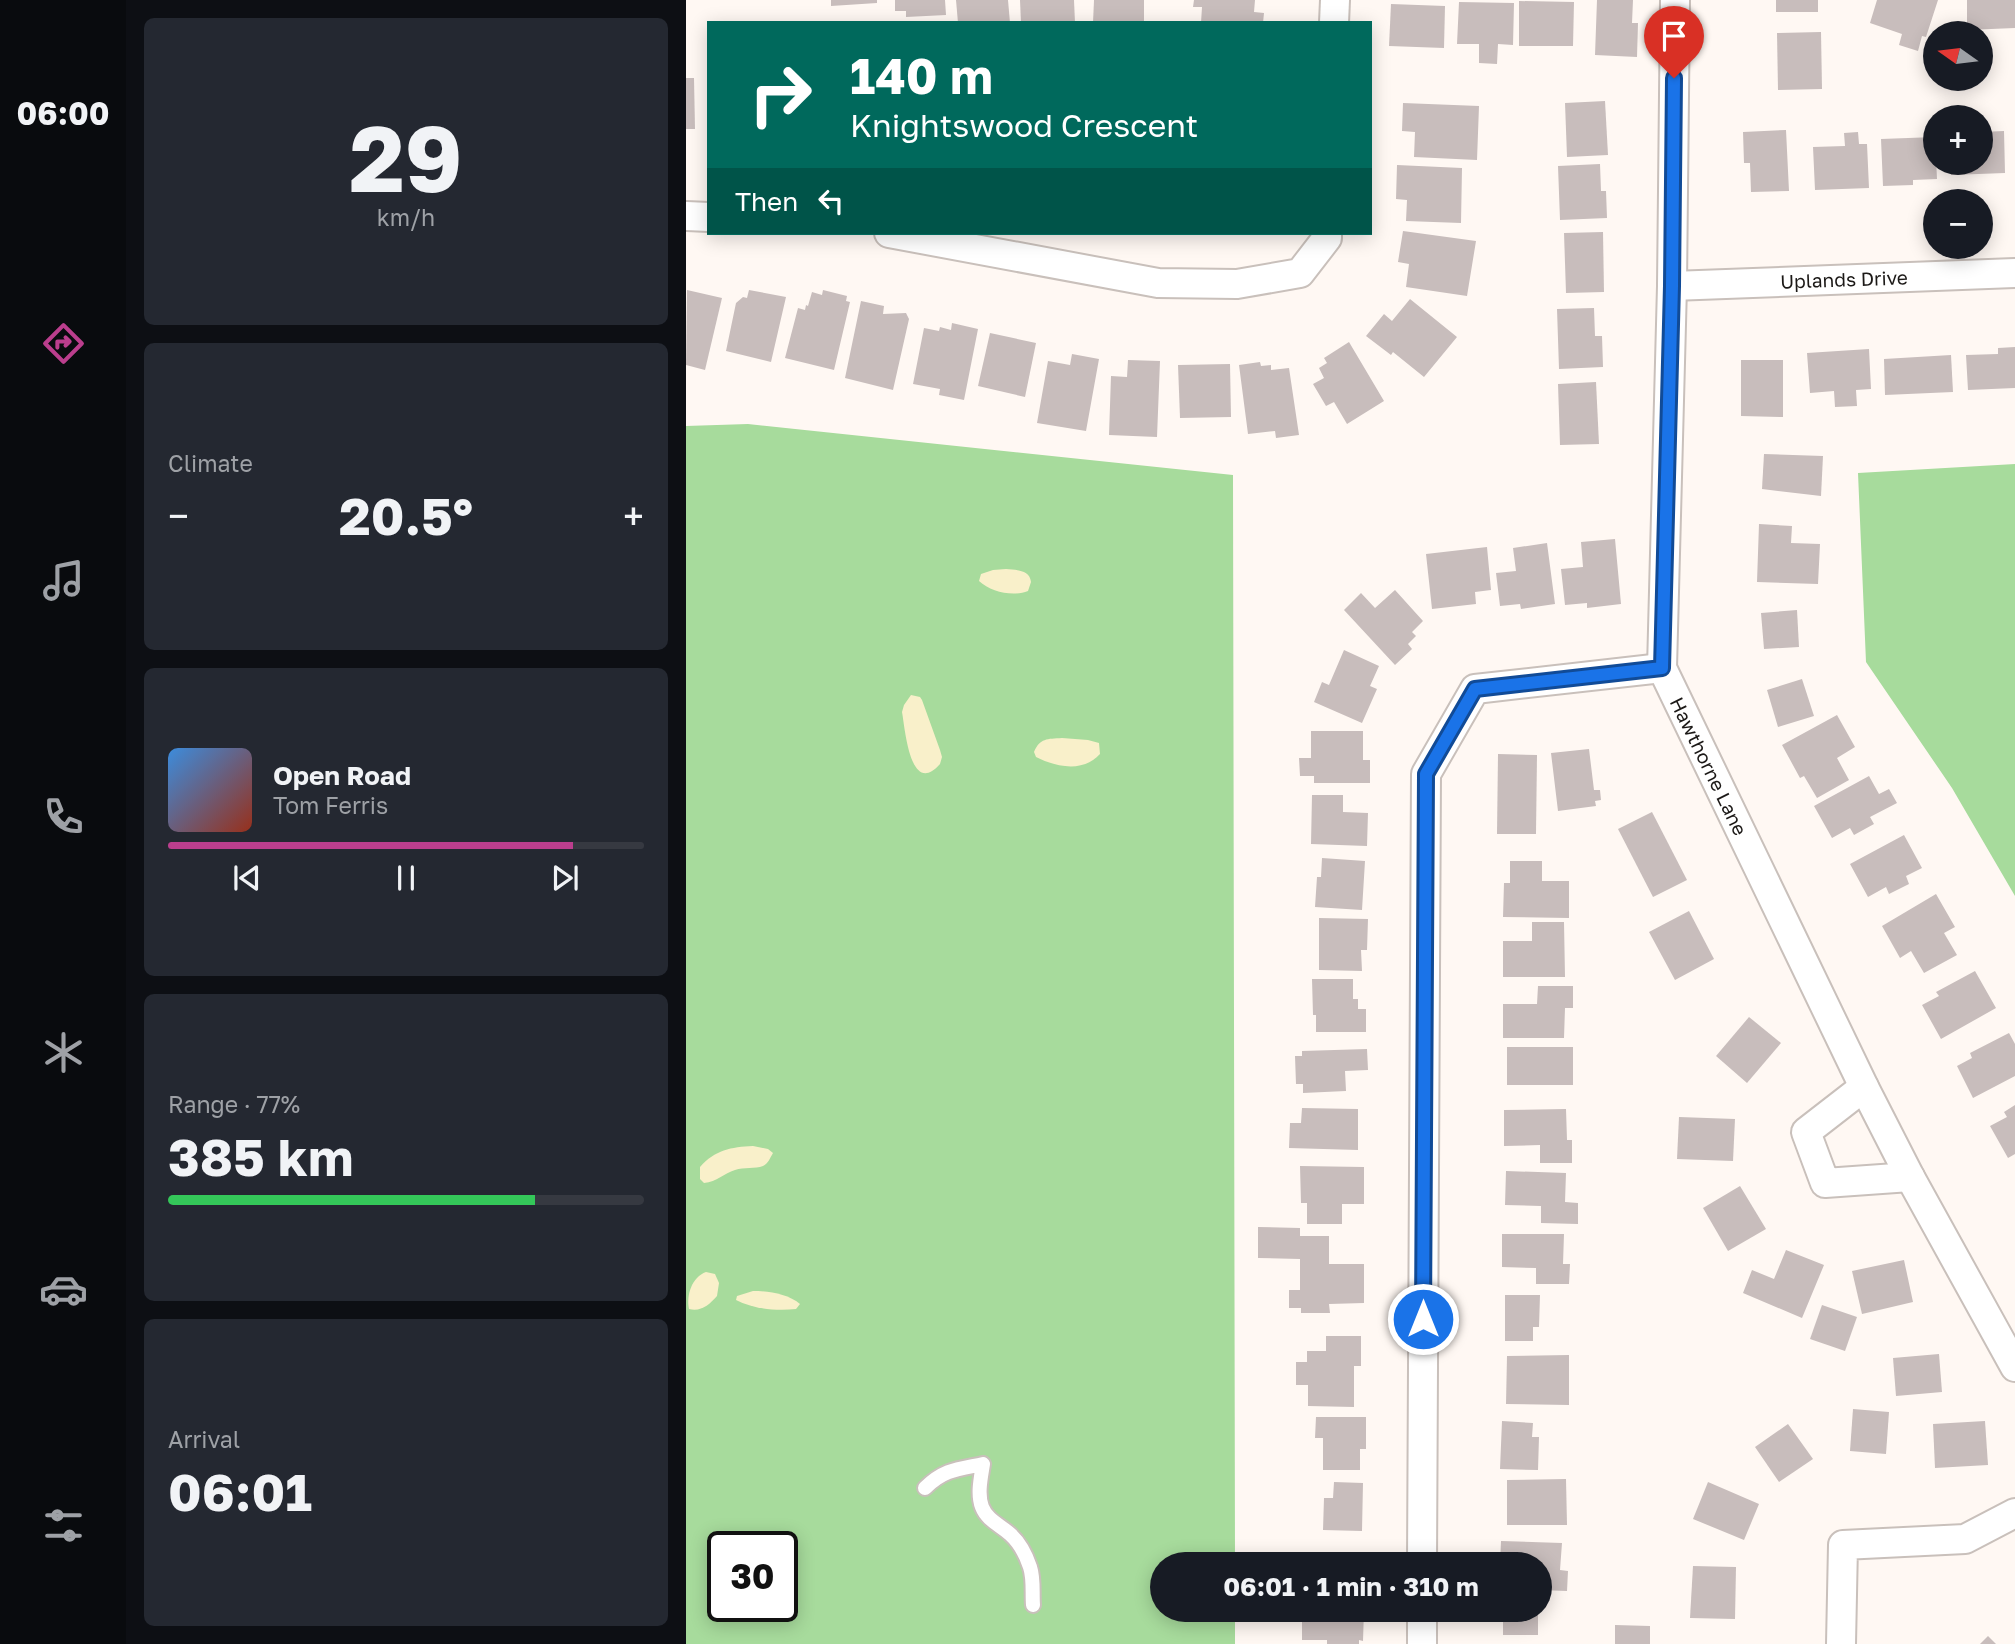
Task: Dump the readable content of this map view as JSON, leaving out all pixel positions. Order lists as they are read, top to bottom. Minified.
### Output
{"streets":{"street":["Uplands Drive","Hawthorne Lane"]},"crossings":[["Uplands Drive","Hawthorne Lane"]],"north":"left","page":{"tabs":"06:00","tile":[["29","km/h"],"Climate",["Range · 77%","385 km"],["Arrival","06:01"]],"map_buttons":["+","−"],"turn":["140 m","Knightswood Crescent"],"then":"Then","heat":["−","20.5°","+"],"song":["Open Road","Tom Ferris"],"limit":"30","trip":"06:01 · 1 min · 310 m"}}
